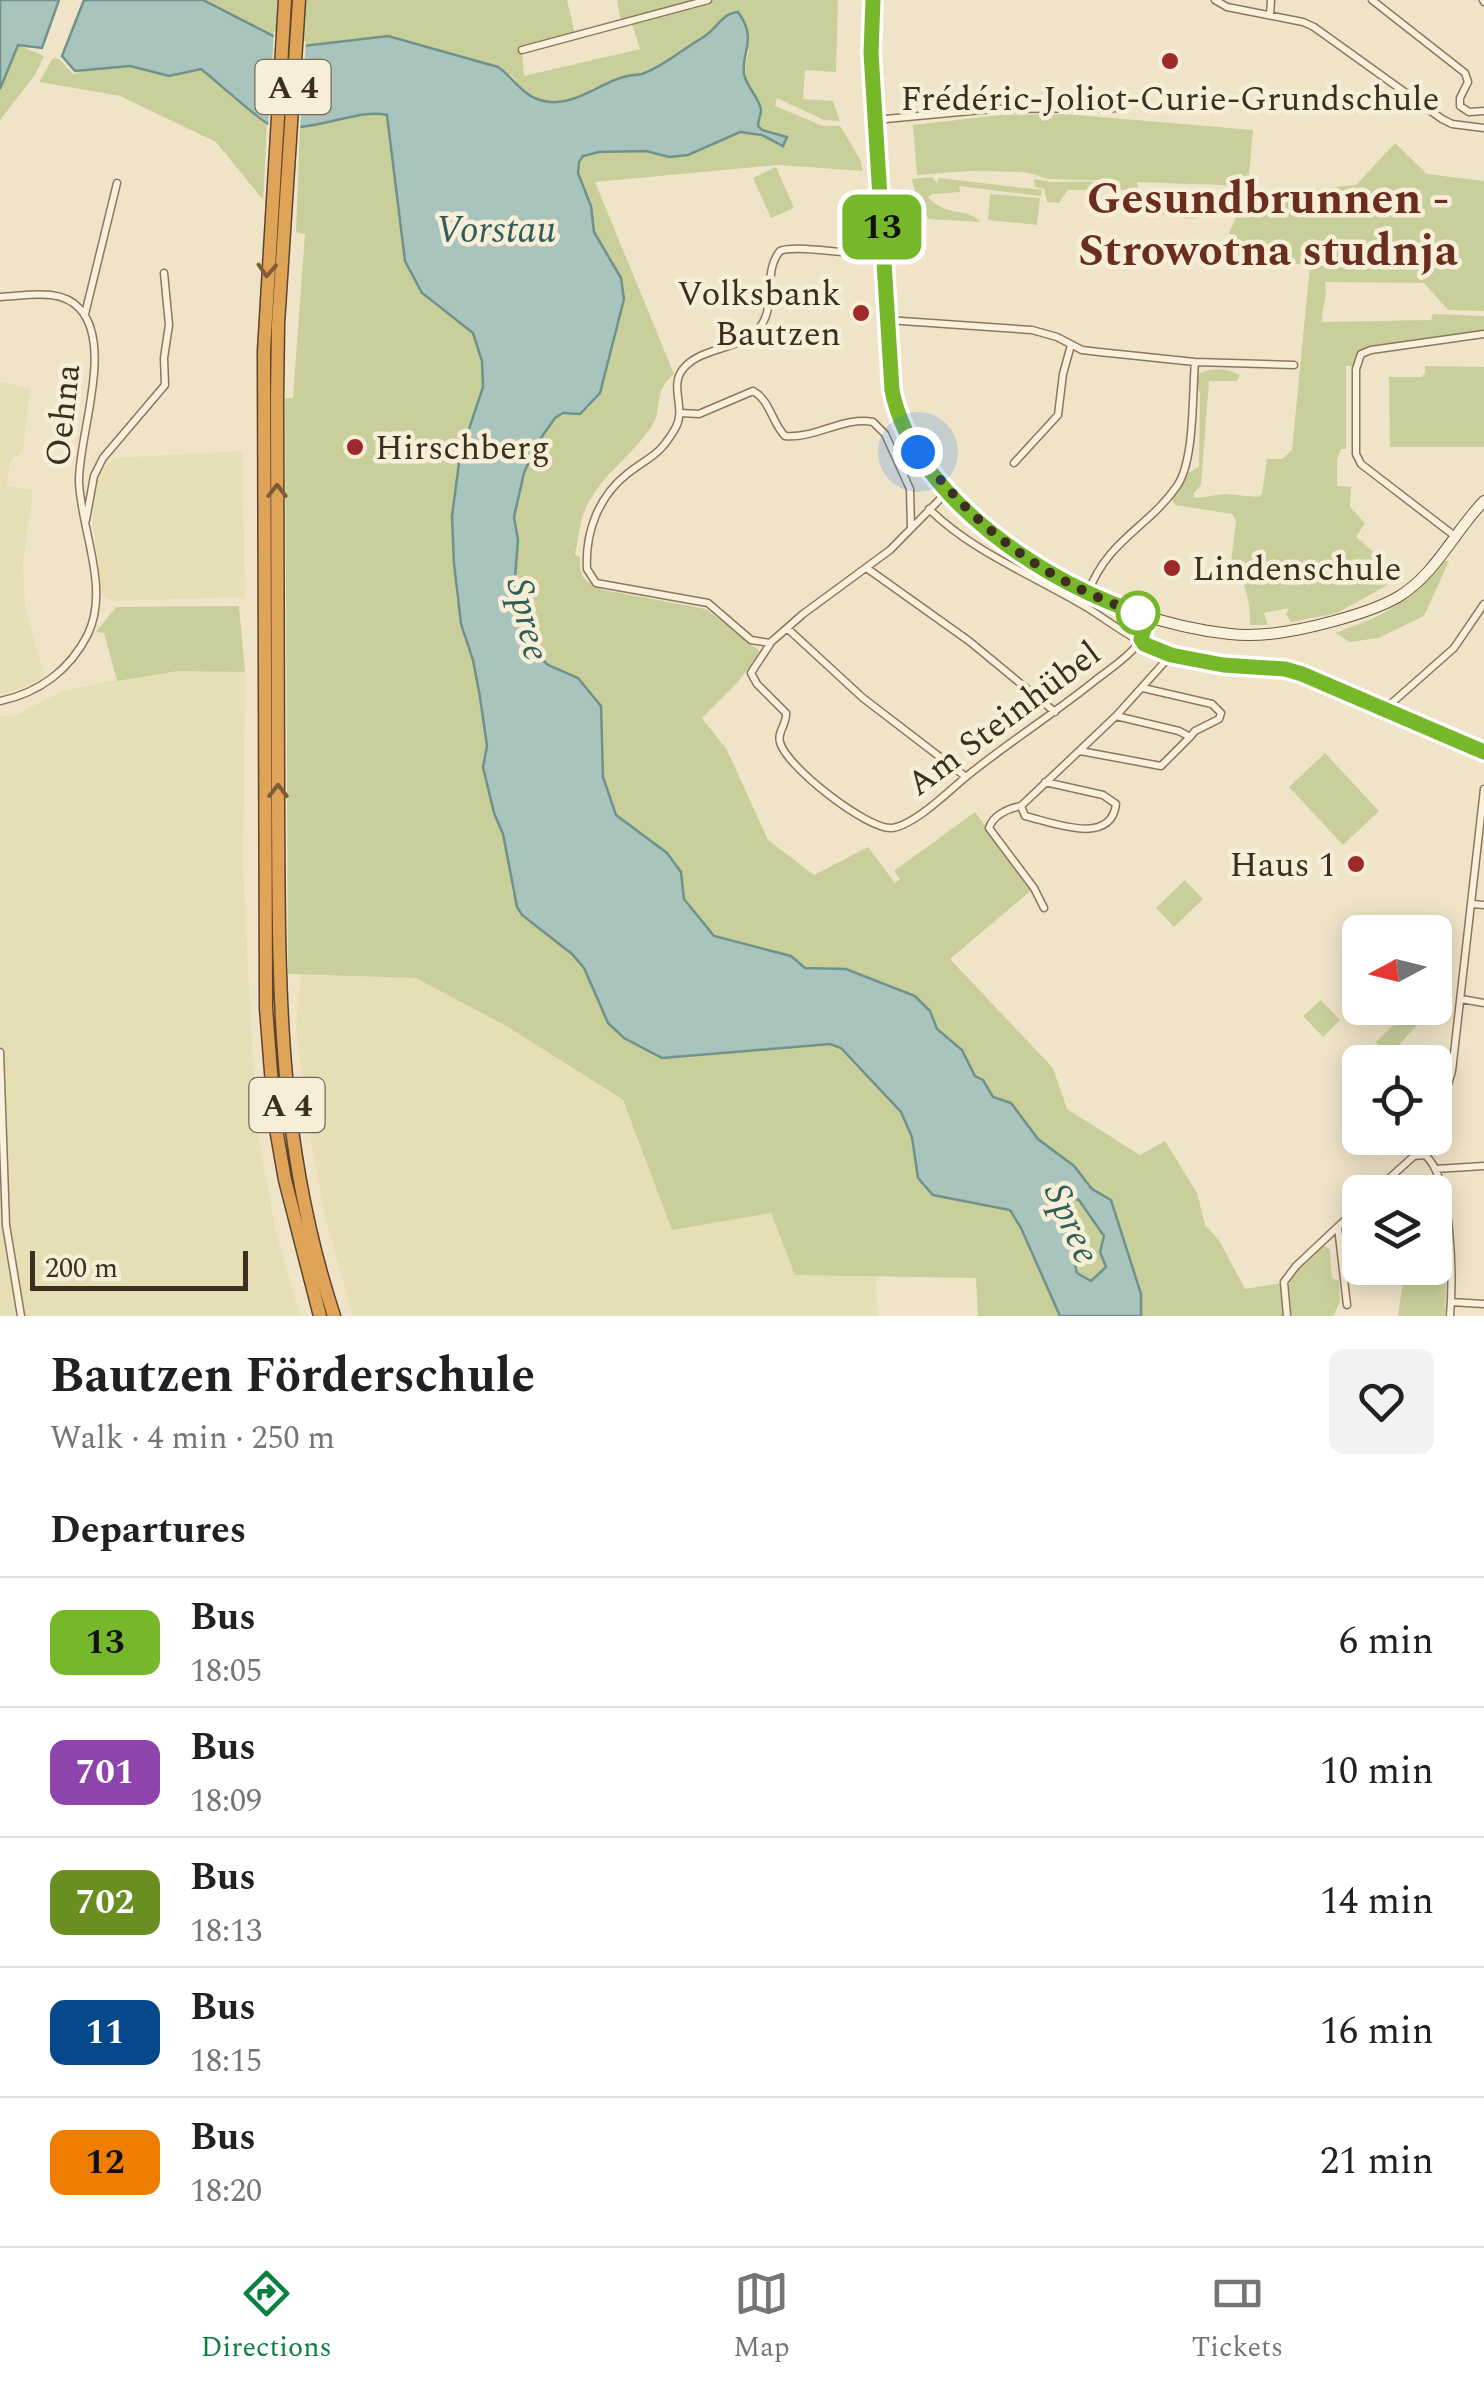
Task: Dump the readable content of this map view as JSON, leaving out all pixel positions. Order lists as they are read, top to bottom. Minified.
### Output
{"streets":{"highway":["A 4"],"street":["Oehna","Am Steinhübel"]},"districts":["Gesundbrunnen - Strowotna studnja"],"water":["Vorstau","Spree"],"places":["Frédéric-Joliot-Curie-Grundschule","Volksbank Bautzen","Hirschberg","Lindenschule","Haus 1"],"lines":["bus line 13"],"scale_bar":"200 m","north":"left","page":{"on_map":"13","scale":"200 m","heading":[["Bautzen Förderschule","Walk · 4 min · 250 m"],"Departures"],"list":[{"mark":"13","name":"Bus","note":"18:05","value":"6 min"},{"mark":"701","name":"Bus","note":"18:09","value":"10 min"},{"mark":"702","name":"Bus","note":"18:13","value":"14 min"},{"mark":"11","name":"Bus","note":"18:15","value":"16 min"},{"mark":"12","name":"Bus","note":"18:20","value":"21 min"}],"tabs":["Directions","Map","Tickets"]}}
